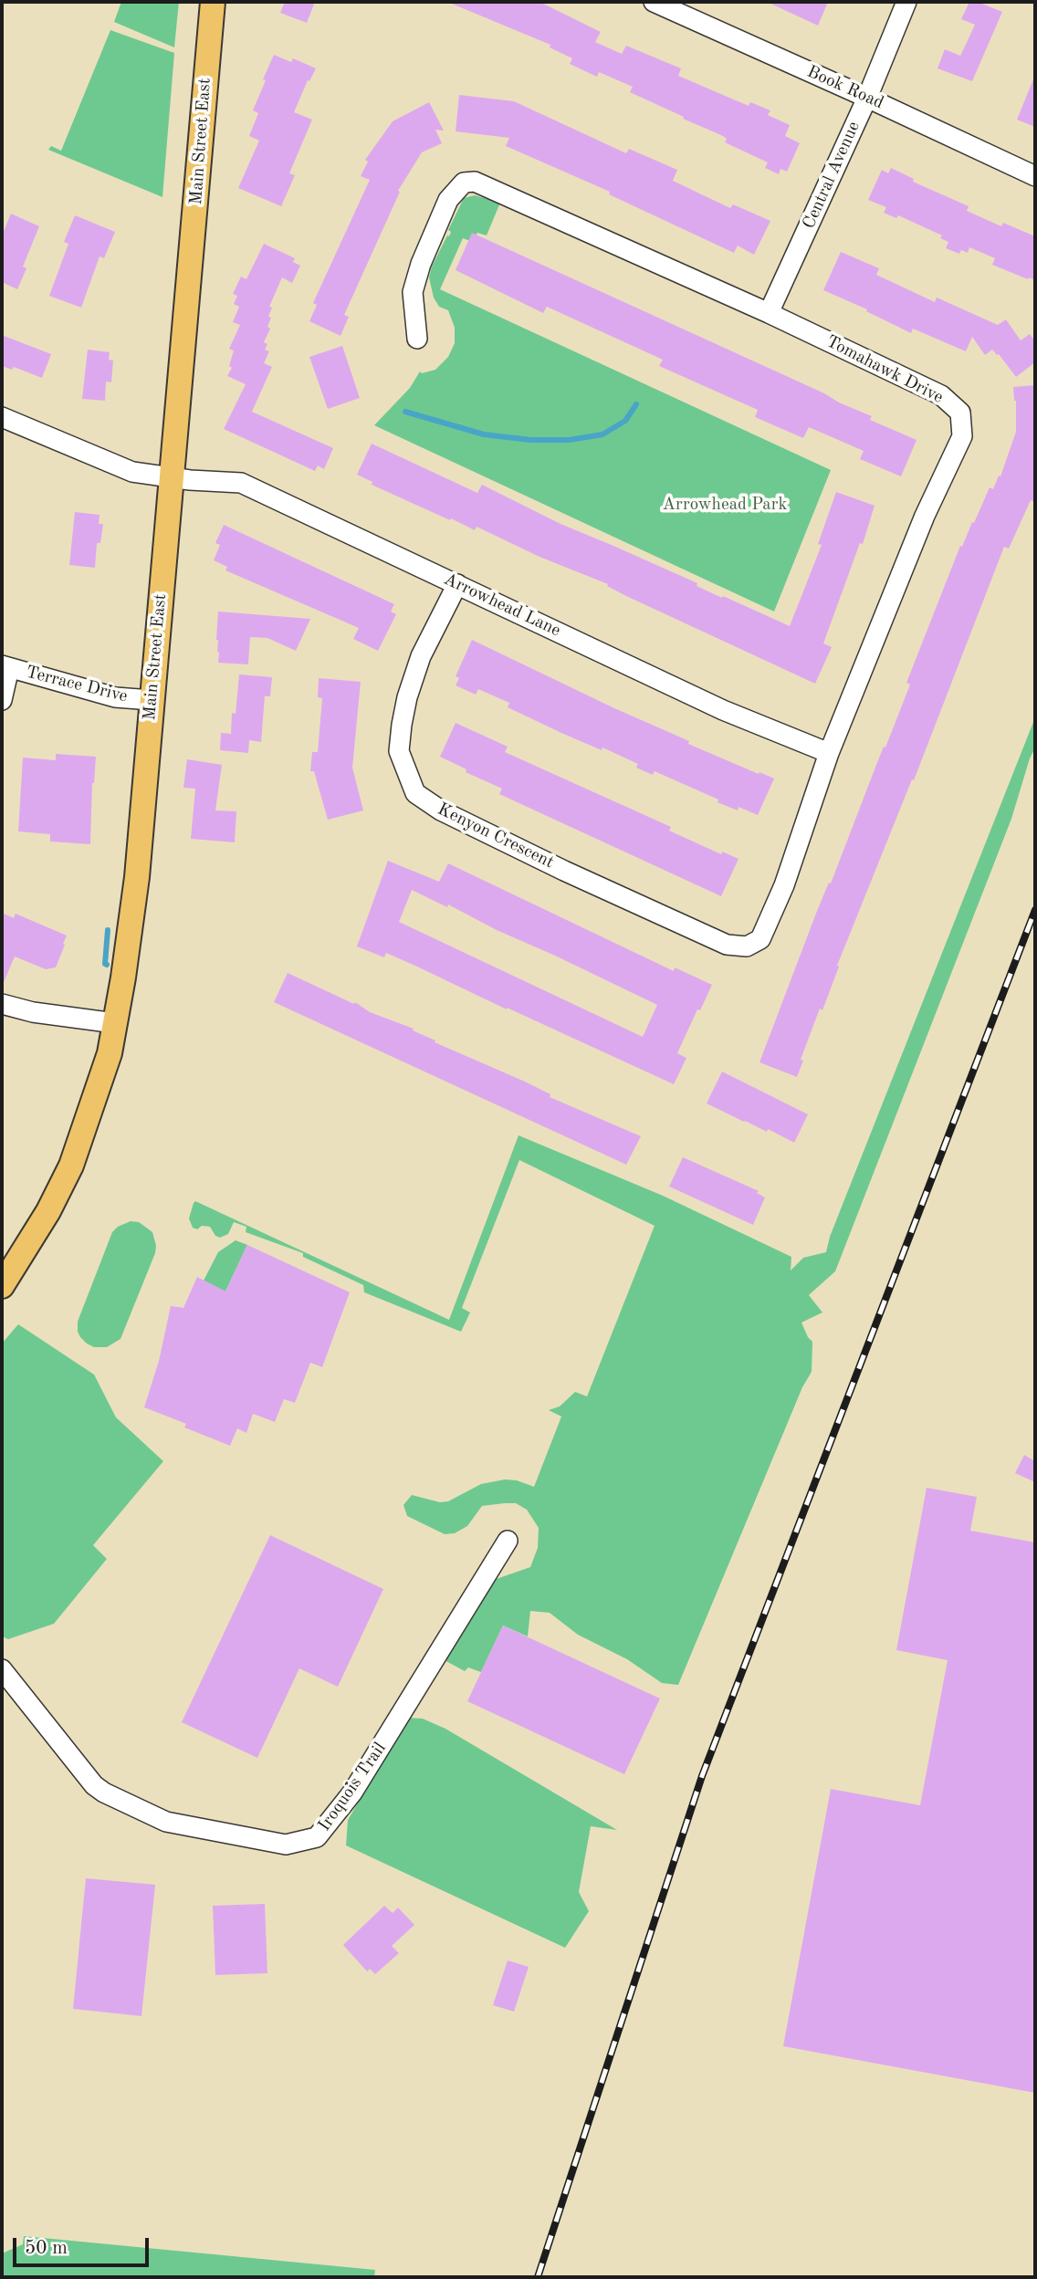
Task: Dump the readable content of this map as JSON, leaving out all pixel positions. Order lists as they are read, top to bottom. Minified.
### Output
{"streets":{"main road":["Main Street East"],"street":["Book Road","Central Avenue","Tomahawk Drive","Arrowhead Lane","Terrace Drive","Kenyon Crescent","Iroquois Trail"]},"crossings":[["Book Road","Central Avenue"],["Main Street East","Arrowhead Lane"],["Main Street East","Terrace Drive"],["Central Avenue","Tomahawk Drive"],["Tomahawk Drive","Arrowhead Lane"],["Tomahawk Drive","Kenyon Crescent"],["Arrowhead Lane","Kenyon Crescent"]],"parks":["Arrowhead Park"],"scale_bar":"50 m"}
